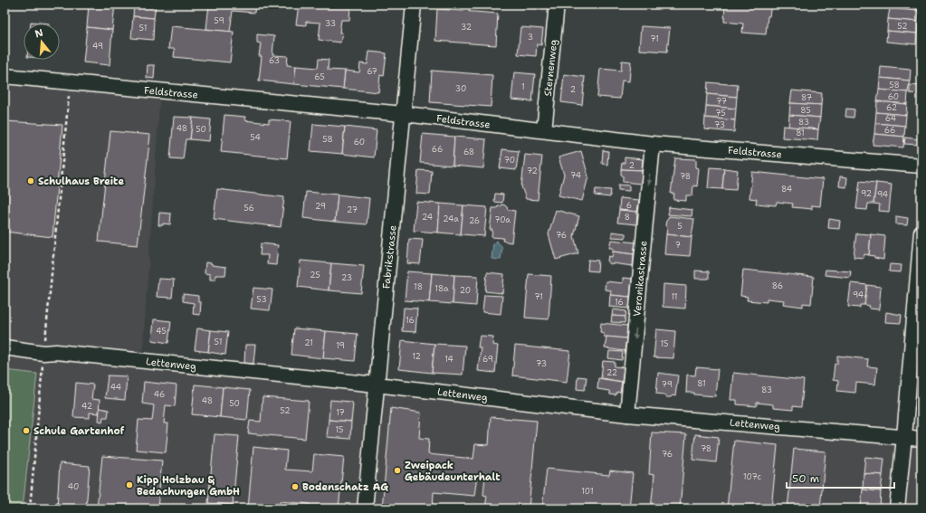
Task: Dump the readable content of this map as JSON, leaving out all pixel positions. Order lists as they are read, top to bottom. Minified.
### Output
{"streets":{"street":["Sternenweg","Feldstrasse","Fabrikstrasse","Veronikastrasse","Lettenweg"]},"crossings":[["Sternenweg","Feldstrasse"],["Feldstrasse","Fabrikstrasse"],["Feldstrasse","Veronikastrasse"],["Fabrikstrasse","Lettenweg"],["Veronikastrasse","Lettenweg"]],"one_way":["Veronikastrasse"],"places":["Schulhaus Breite","Schule Gartenhof","Zweipack Gebäudeunterhalt","Kipp Holzbau & Bedachungen GmbH","Bodenschatz AG"],"house_numbers":["59","33","52","32","51","3","71","49","63","67","65","58","1","30","2","60","87","77","62","85","75","64","83","73","48","50","66","81","54","58","60","66","68","70","2","72","74","78","84","92","94","6","29","56","27","24","8","24a","70a","26","5","76","7","25","23","86","18","18a","20","94","71","11","53","16","16","45","51","21","15","19","12","14","69","73","22","81","79","44","83","46","48","50","42","52","17","15","78","76","107c","40","101"],"scale_bar":"50 m","north":"top"}
